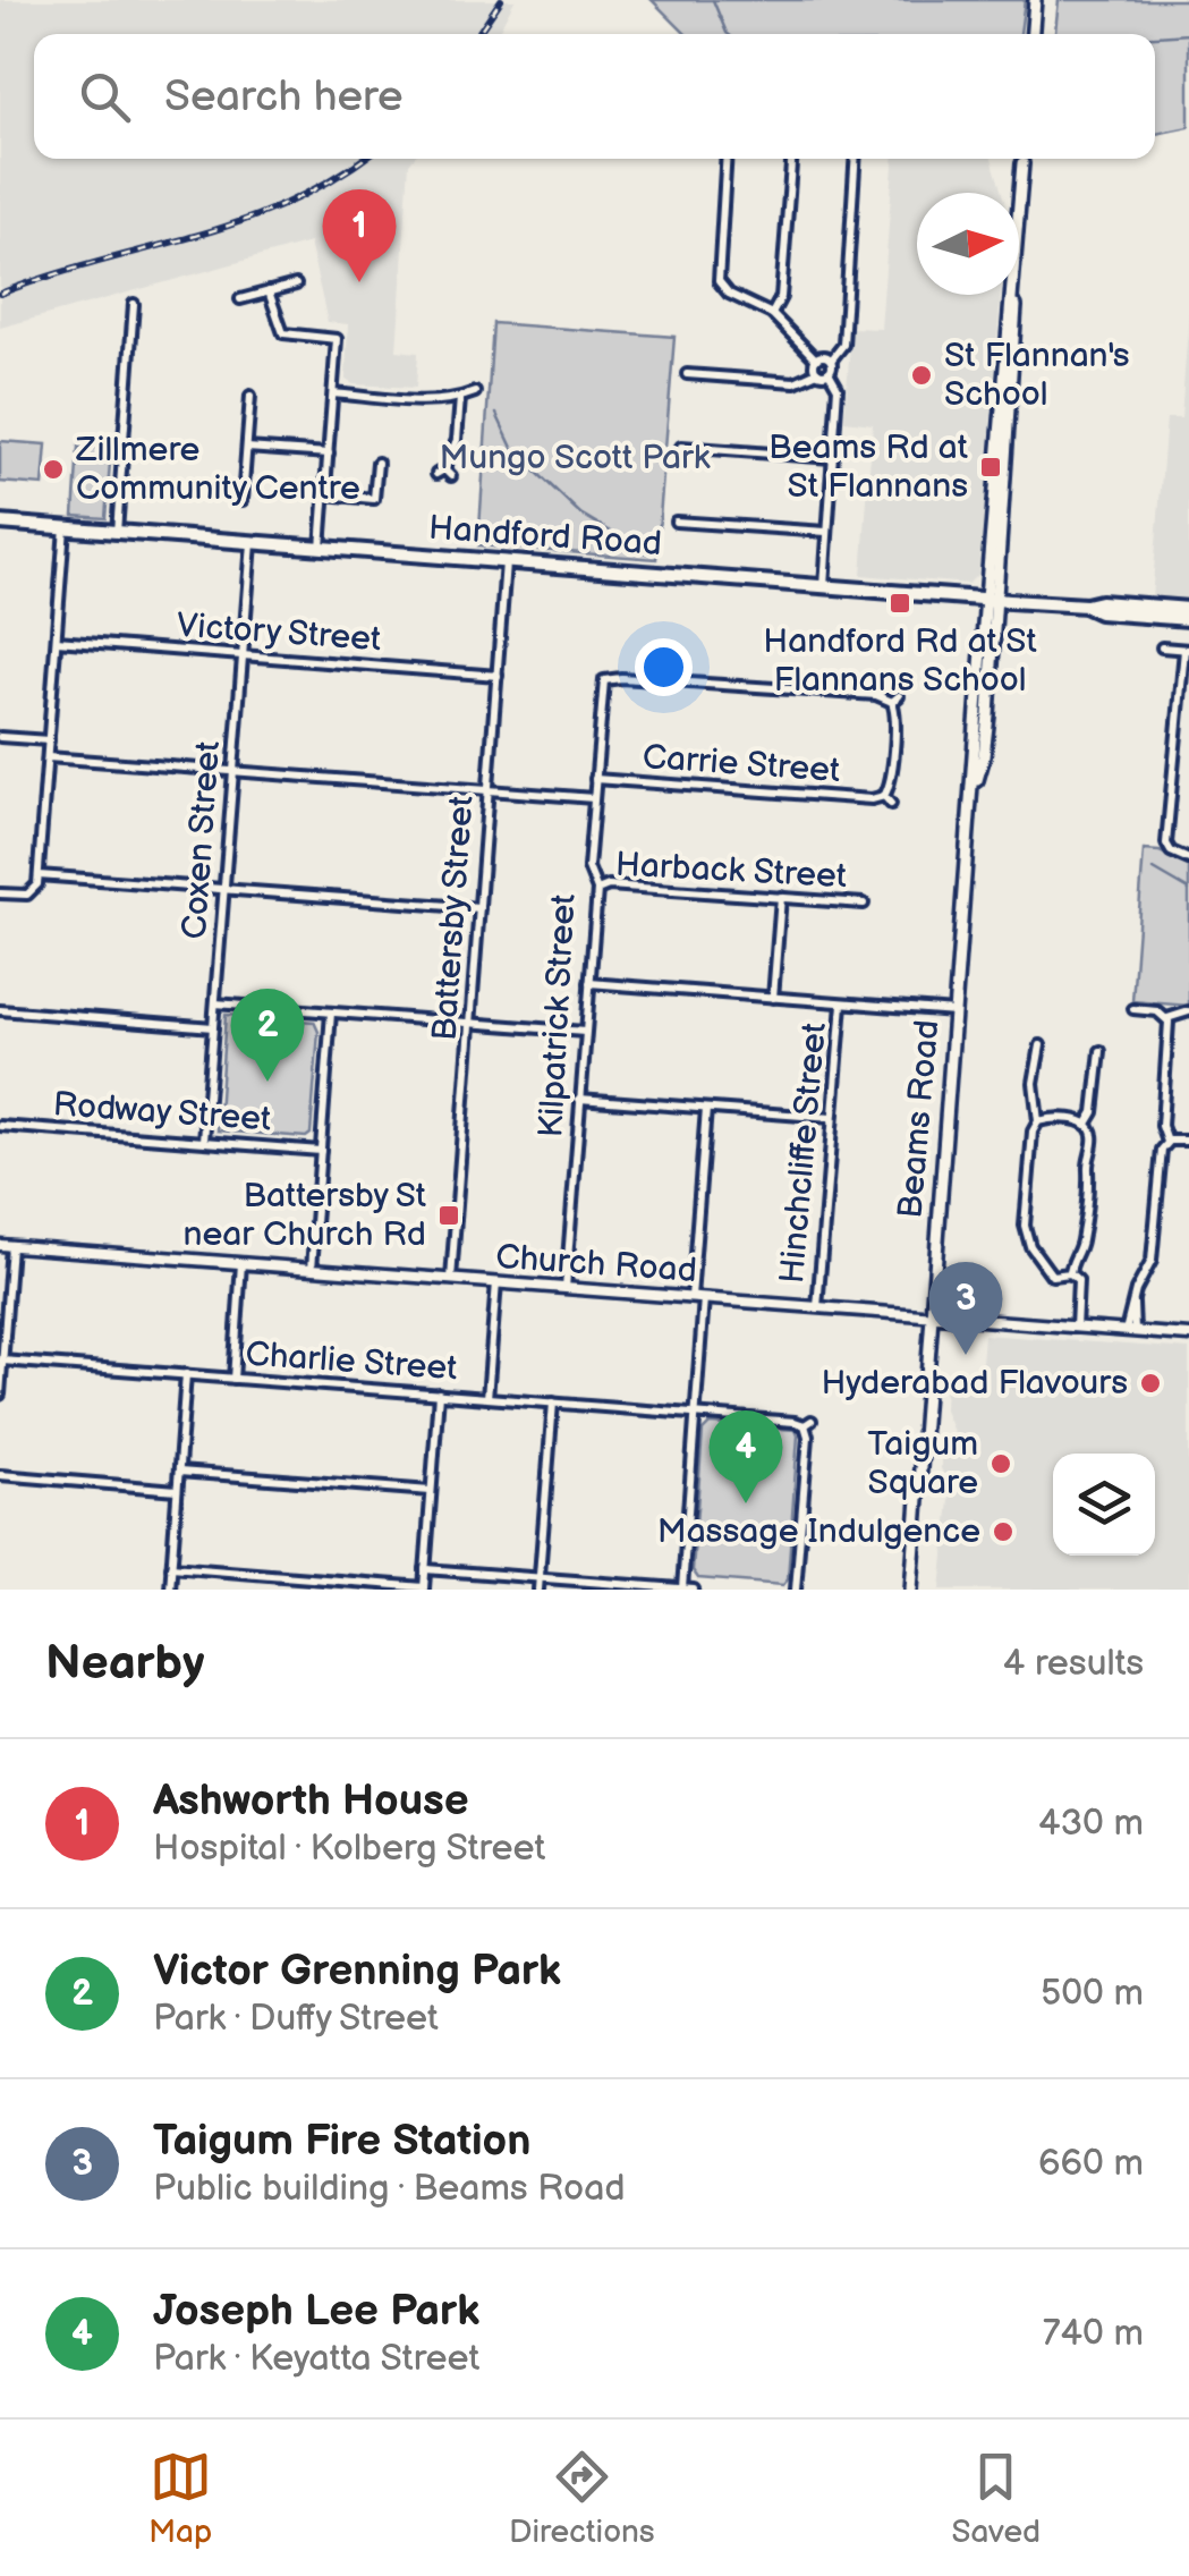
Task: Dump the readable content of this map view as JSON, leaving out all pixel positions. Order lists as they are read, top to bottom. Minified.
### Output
{"streets":{"main road":["Handford Road","Beams Road"],"street":["Victory Street","Carrie Street","Coxen Street","Harback Street","Battersby Street","Kilpatrick Street","Rodway Street","Hinchcliffe Street","Church Road","Charlie Street"]},"crossings":[["Handford Road","Coxen Street"],["Handford Road","Battersby Street"],["Handford Road","Beams Road"],["Victory Street","Coxen Street"],["Victory Street","Battersby Street"],["Carrie Street","Kilpatrick Street"],["Coxen Street","Rodway Street"],["Harback Street","Kilpatrick Street"],["Battersby Street","Church Road"],["Kilpatrick Street","Church Road"],["Beams Road","Church Road"],["Hinchcliffe Street","Church Road"]],"parks":["Mungo Scott Park"],"places":{"other":["St Flannan's School","Zillmere Community Centre","Hyderabad Flavours","Taigum Square","Massage Indulgence"],"transit":["Beams Rd at St Flannans","Handford Rd at St Flannans School","Battersby St near Church Rd"]},"north":"right","page":{"search":"Search here","pins":["1","2","3","4"],"heading":["Nearby","4 results"],"list":[{"mark":"1","name":"Ashworth House","note":"Hospital · Kolberg Street","value":"430 m"},{"mark":"2","name":"Victor Grenning Park","note":"Park · Duffy Street","value":"500 m"},{"mark":"3","name":"Taigum Fire Station","note":"Public building · Beams Road","value":"660 m"},{"mark":"4","name":"Joseph Lee Park","note":"Park · Keyatta Street","value":"740 m"}],"nav":["Map","Directions","Saved"]}}
